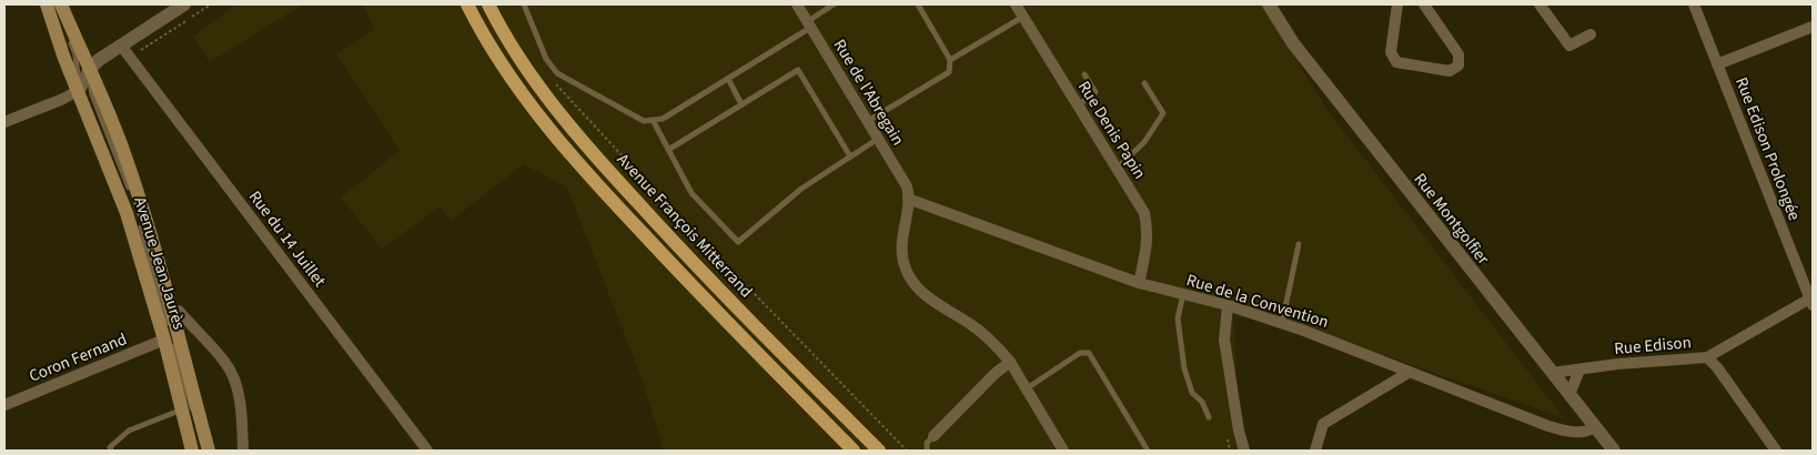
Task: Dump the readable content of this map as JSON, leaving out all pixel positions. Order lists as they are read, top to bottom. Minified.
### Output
{"streets":{"main road":["Avenue François Mitterrand","Avenue Jean Jaurès"],"street":["Rue de l'Abregain","Rue Denis Papin","Rue Edison Prolongée","Rue Montgolfier","Rue du 14 Juillet","Rue de la Convention","Rue Edison","Coron Fernand"]},"crossings":[["Rue de l'Abregain","Rue de la Convention"],["Rue Denis Papin","Rue de la Convention"],["Rue Edison Prolongée","Rue Edison"],["Rue Montgolfier","Rue de la Convention"],["Rue Montgolfier","Rue Edison"],["Avenue Jean Jaurès","Coron Fernand"]]}
